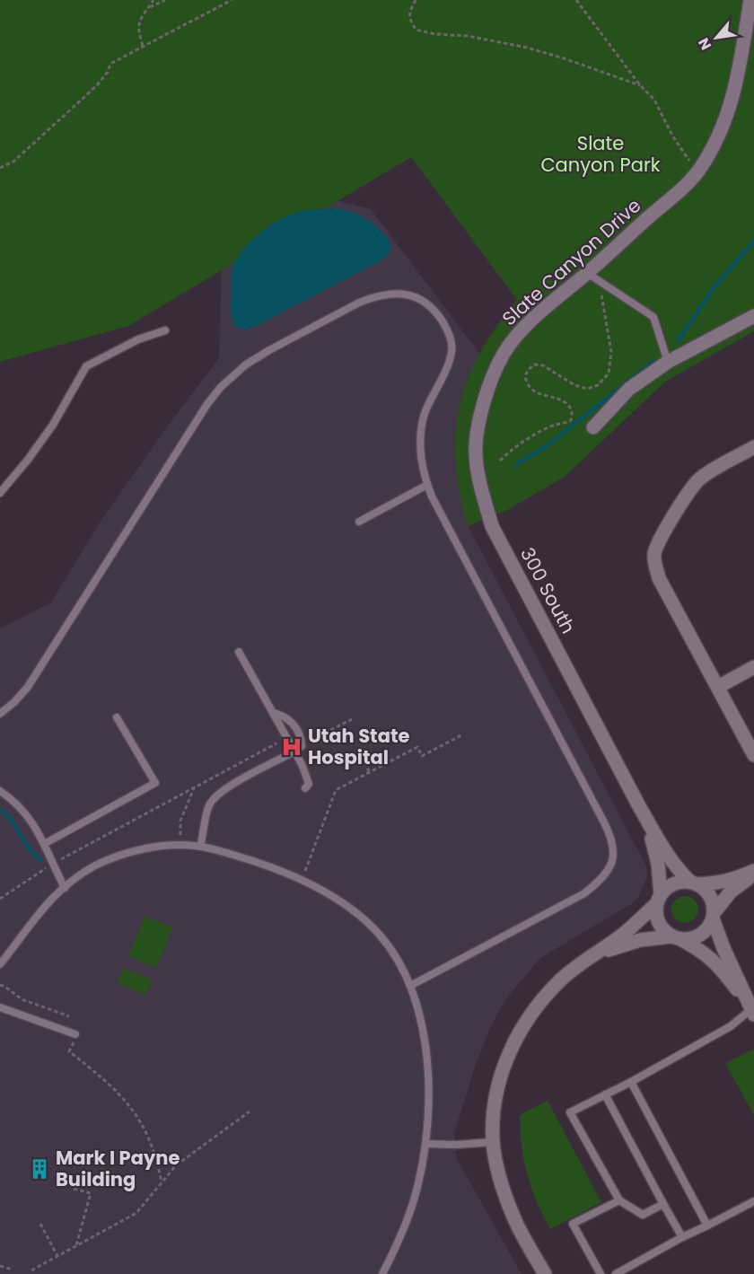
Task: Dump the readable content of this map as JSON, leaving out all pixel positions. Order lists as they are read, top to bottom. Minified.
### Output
{"streets":{"street":["Slate Canyon Drive","300 South"]},"crossings":[["Slate Canyon Drive","300 South"]],"parks":["Slate Canyon Park"],"places":{"hospital":["Utah State Hospital"],"building":["Mark I Payne Building"]},"north":"bottom left"}
